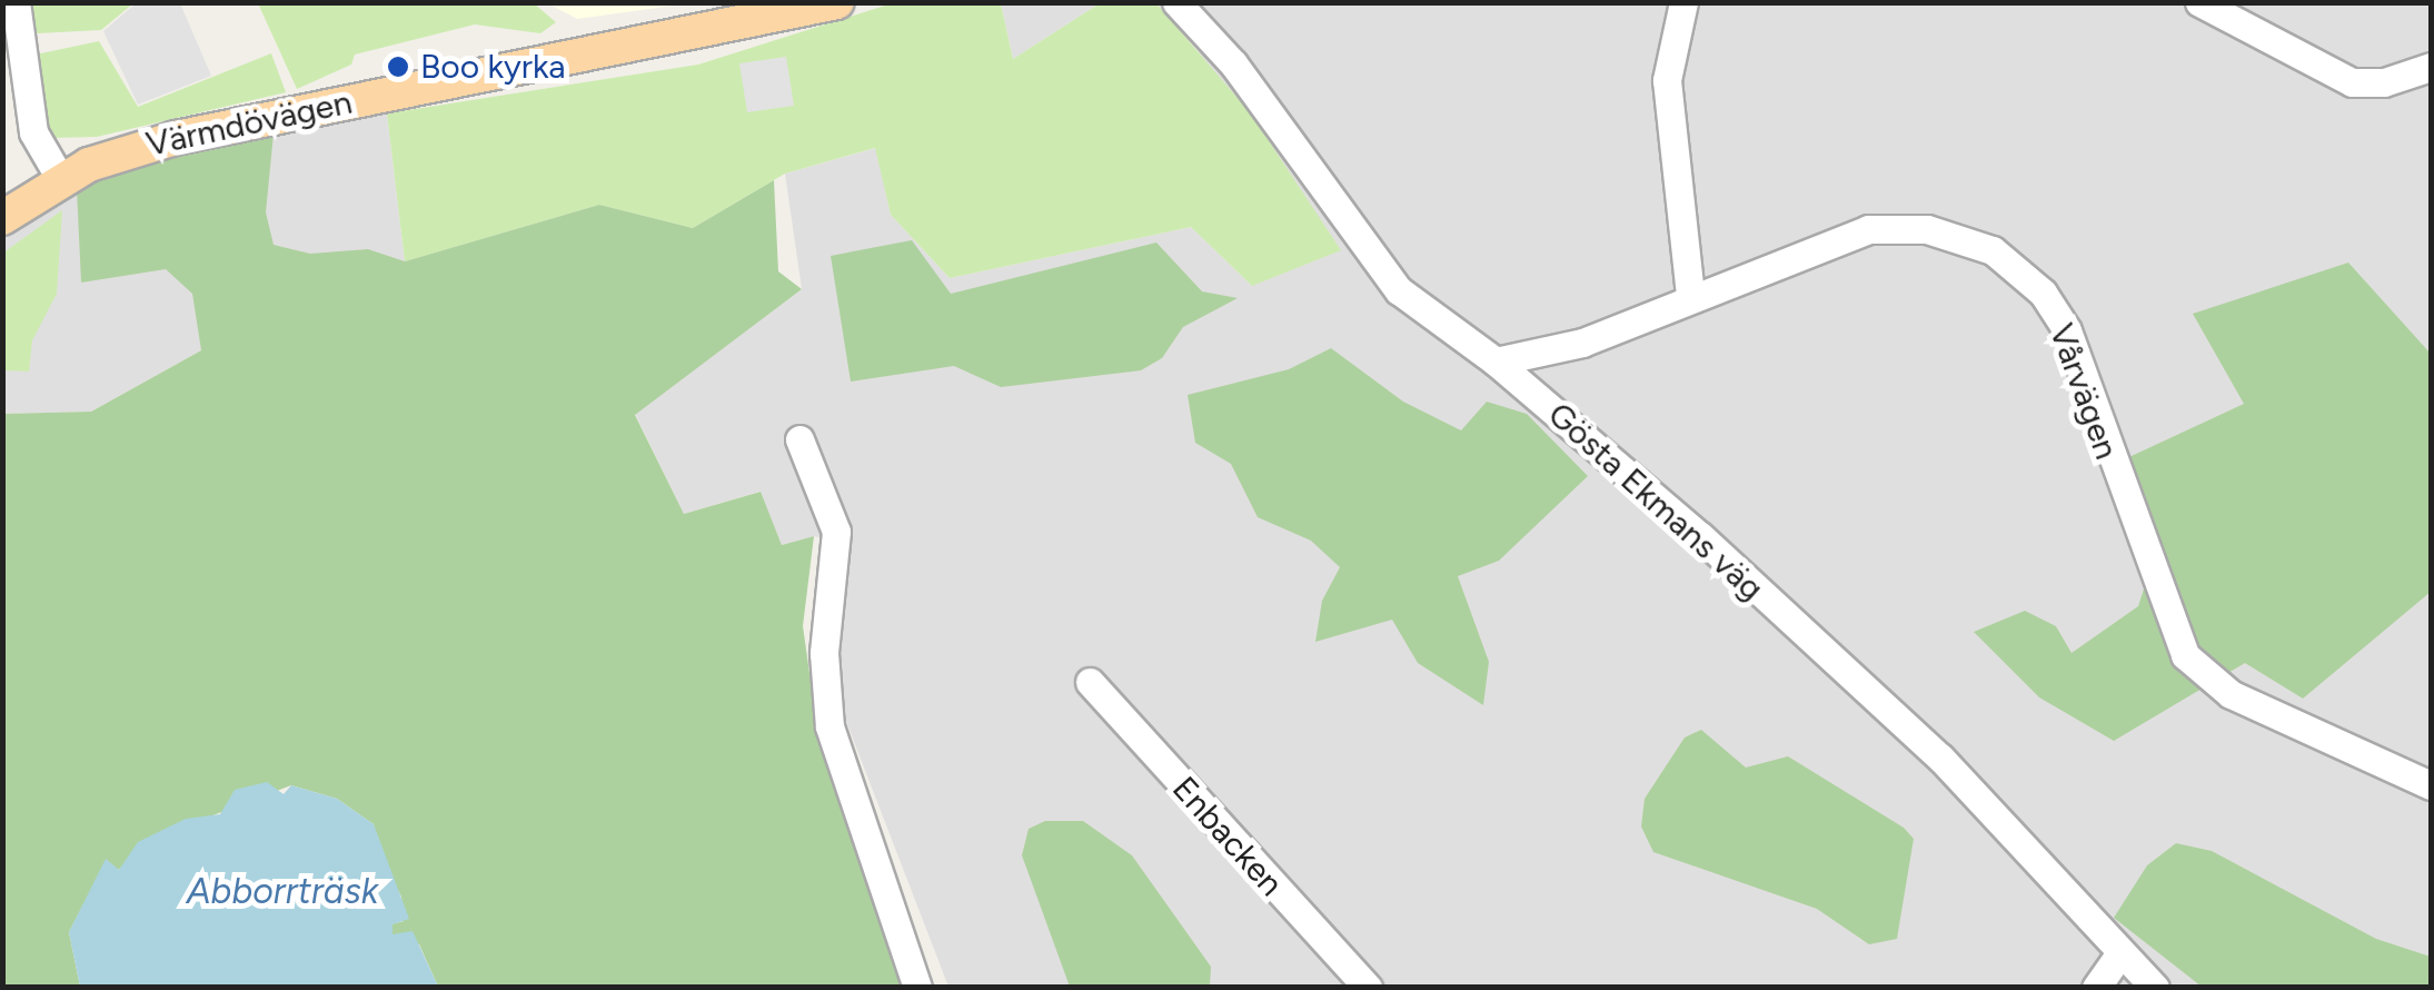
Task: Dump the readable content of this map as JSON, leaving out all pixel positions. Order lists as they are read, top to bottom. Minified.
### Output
{"streets":{"main road":["Värmdövägen"],"street":["Vårvägen","Gösta Ekmans väg","Enbacken"]},"crossings":[["Vårvägen","Gösta Ekmans väg"]],"water":["Abborrträsk"],"places":["Boo kyrka"]}
